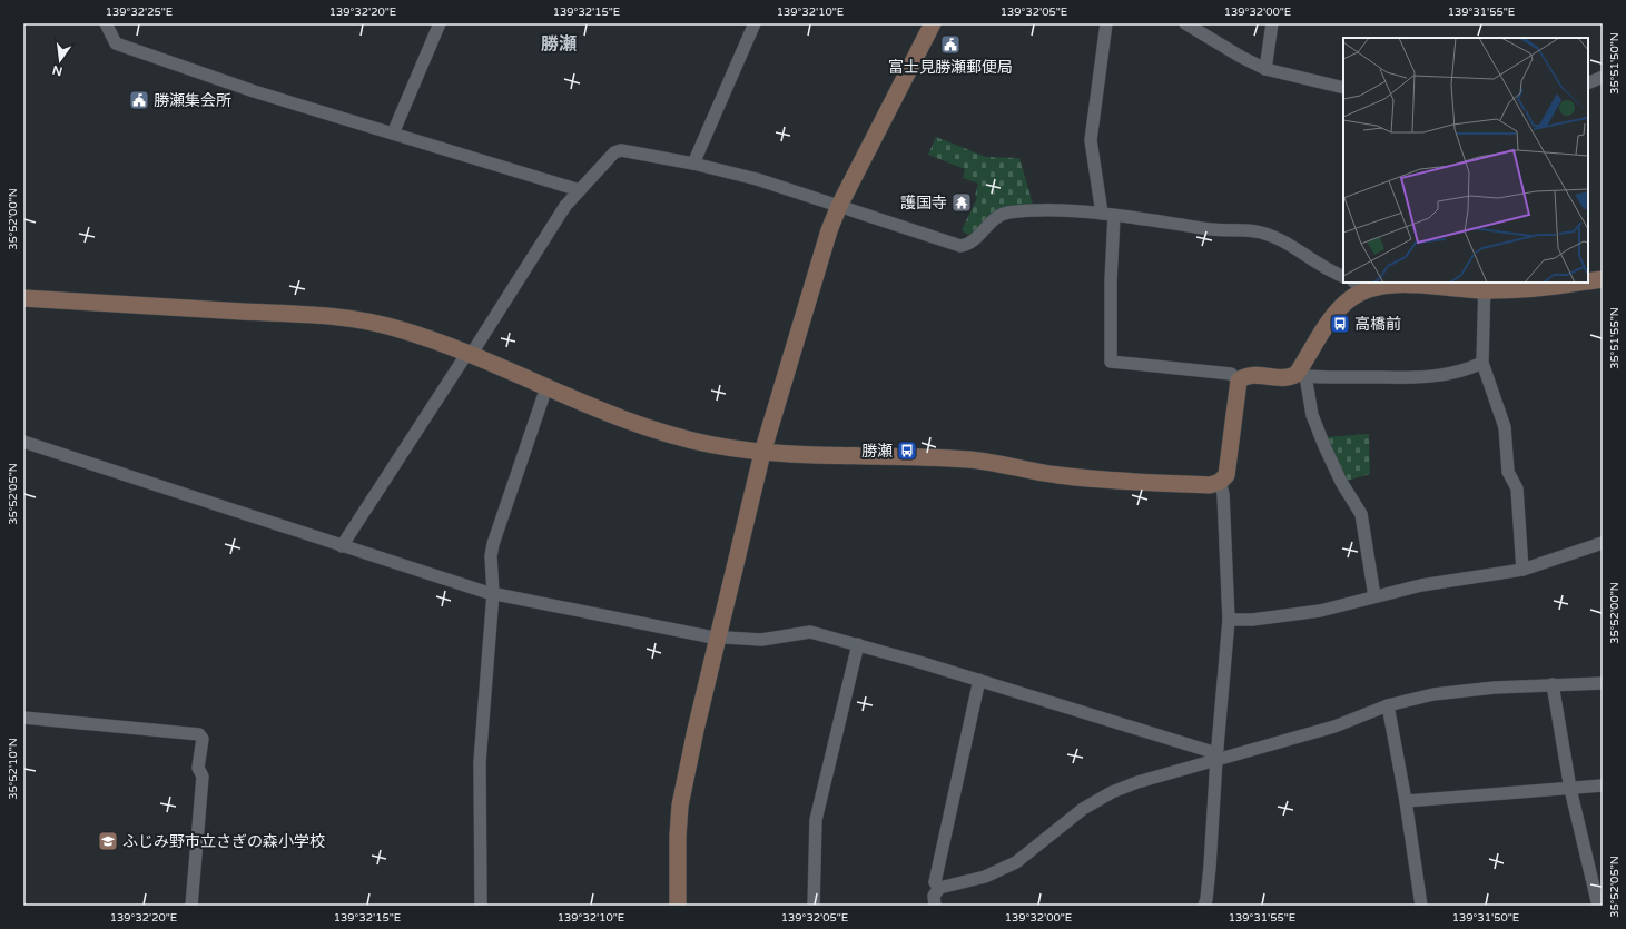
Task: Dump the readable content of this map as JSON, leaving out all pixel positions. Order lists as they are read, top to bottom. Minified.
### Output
{"districts":["勝瀬"],"places":{"public building":["富士見勝瀬郵便局","勝瀬集会所"],"temple":["護国寺"],"bus stop":["高橋前","勝瀬"],"school or university":["ふじみ野市立さぎの森小学校"]},"north":"bottom","coordinates":["139°32'25\"E","139°32'20\"E","139°32'15\"E","139°32'10\"E","139°32'05\"E","139°32'00\"E","139°31'55\"E","35°51'50\"N","35°52'00\"N","35°51'55\"N","35°52'05\"N","35°52'10\"N","139°31'50\"E"]}
